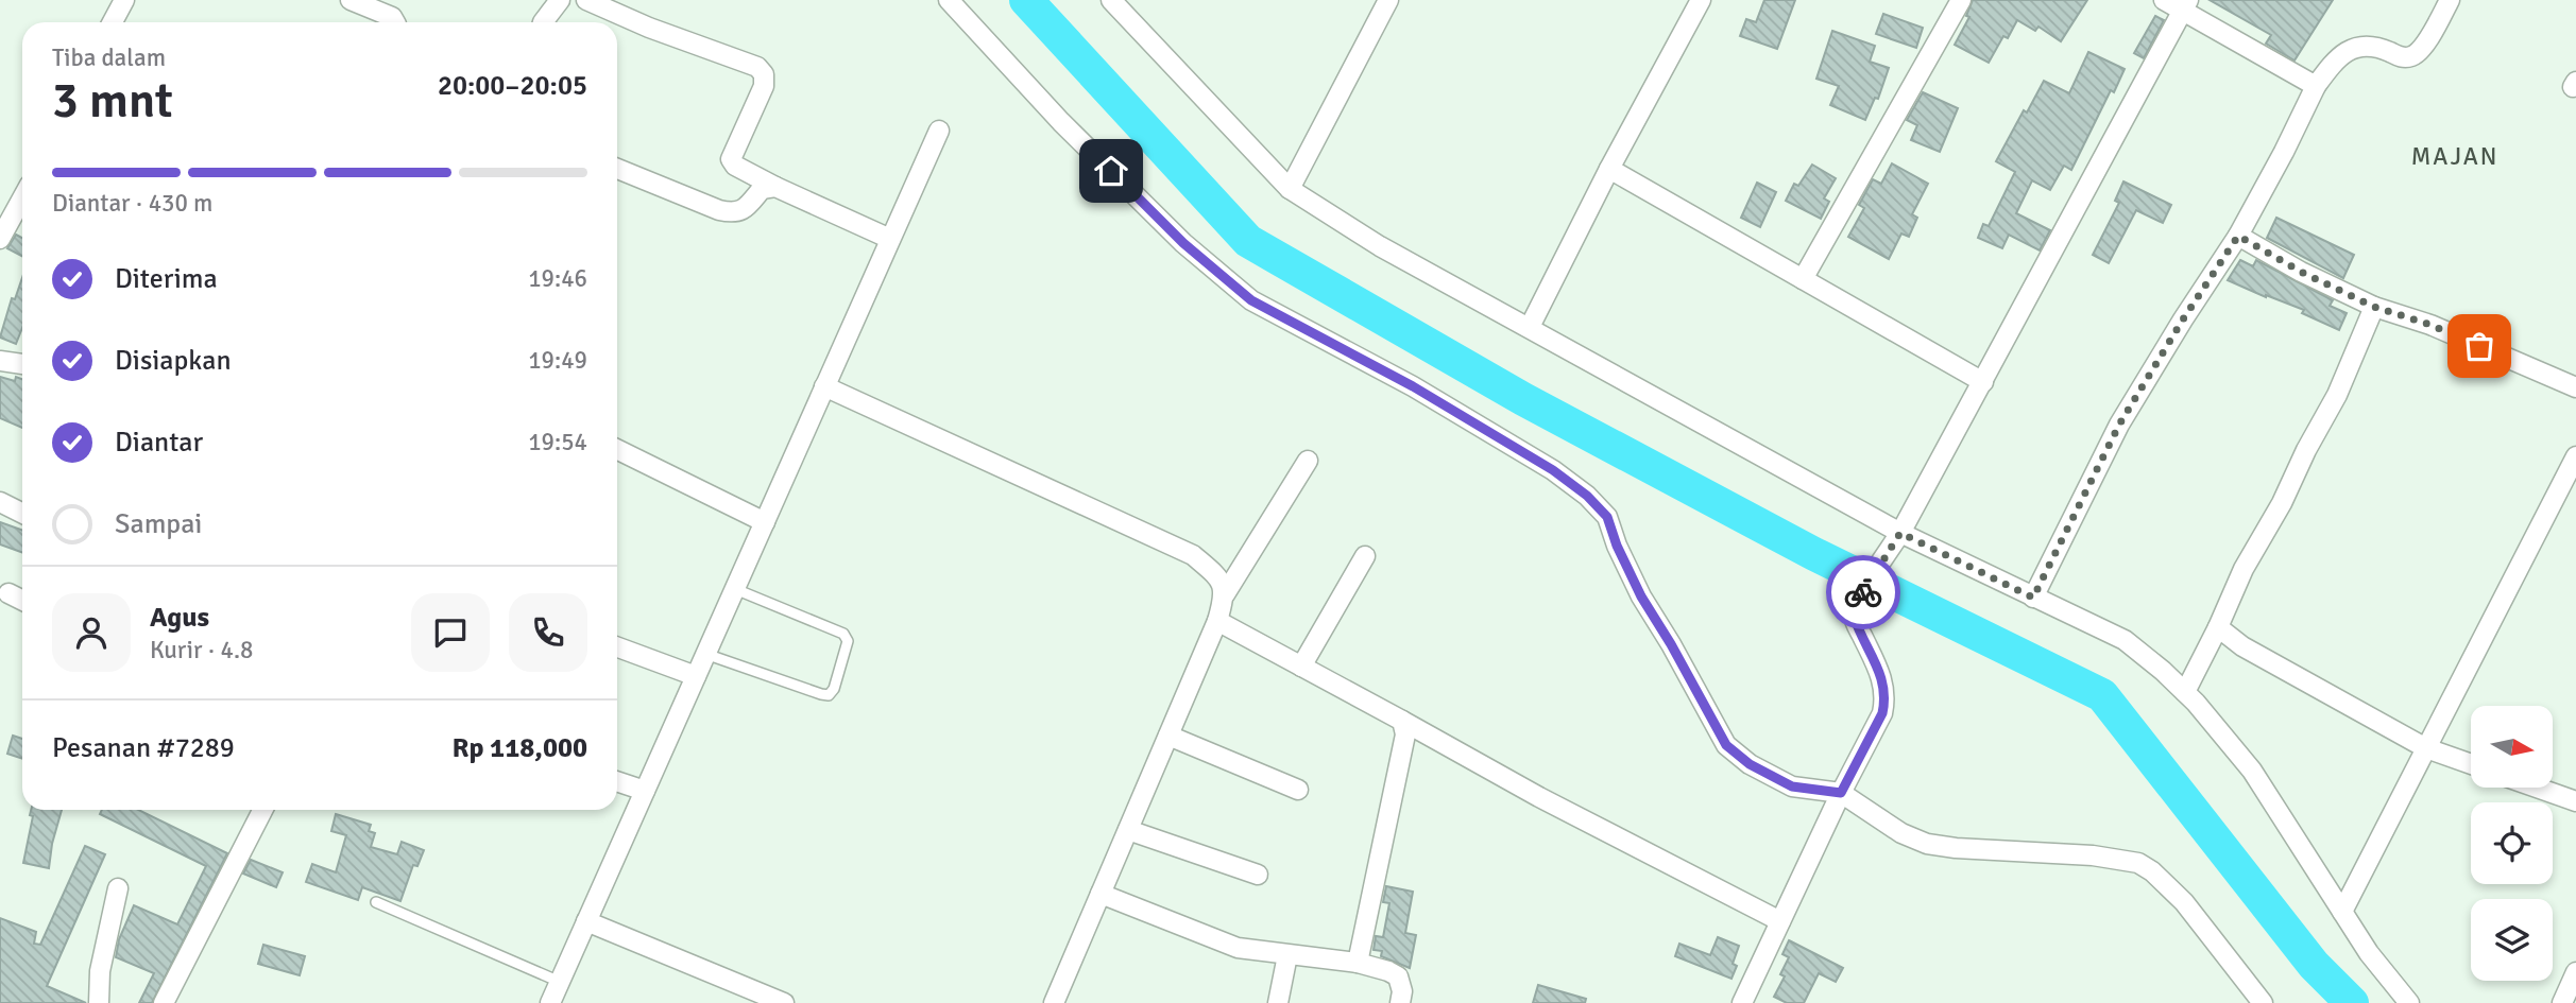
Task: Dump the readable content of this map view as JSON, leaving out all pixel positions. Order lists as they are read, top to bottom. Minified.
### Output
{"districts":["MAJAN"],"north":"right","page":{"heading":["3 mnt","Tiba dalam","20:00–20:05"],"panel":["Agus","Kurir · 4.8","Pesanan #7289","Rp 118,000"],"bar":"Diantar · 430 m","list":[["Diterima","19:46"],["Disiapkan","19:49"],["Diantar","19:54"],"Sampai"]}}
